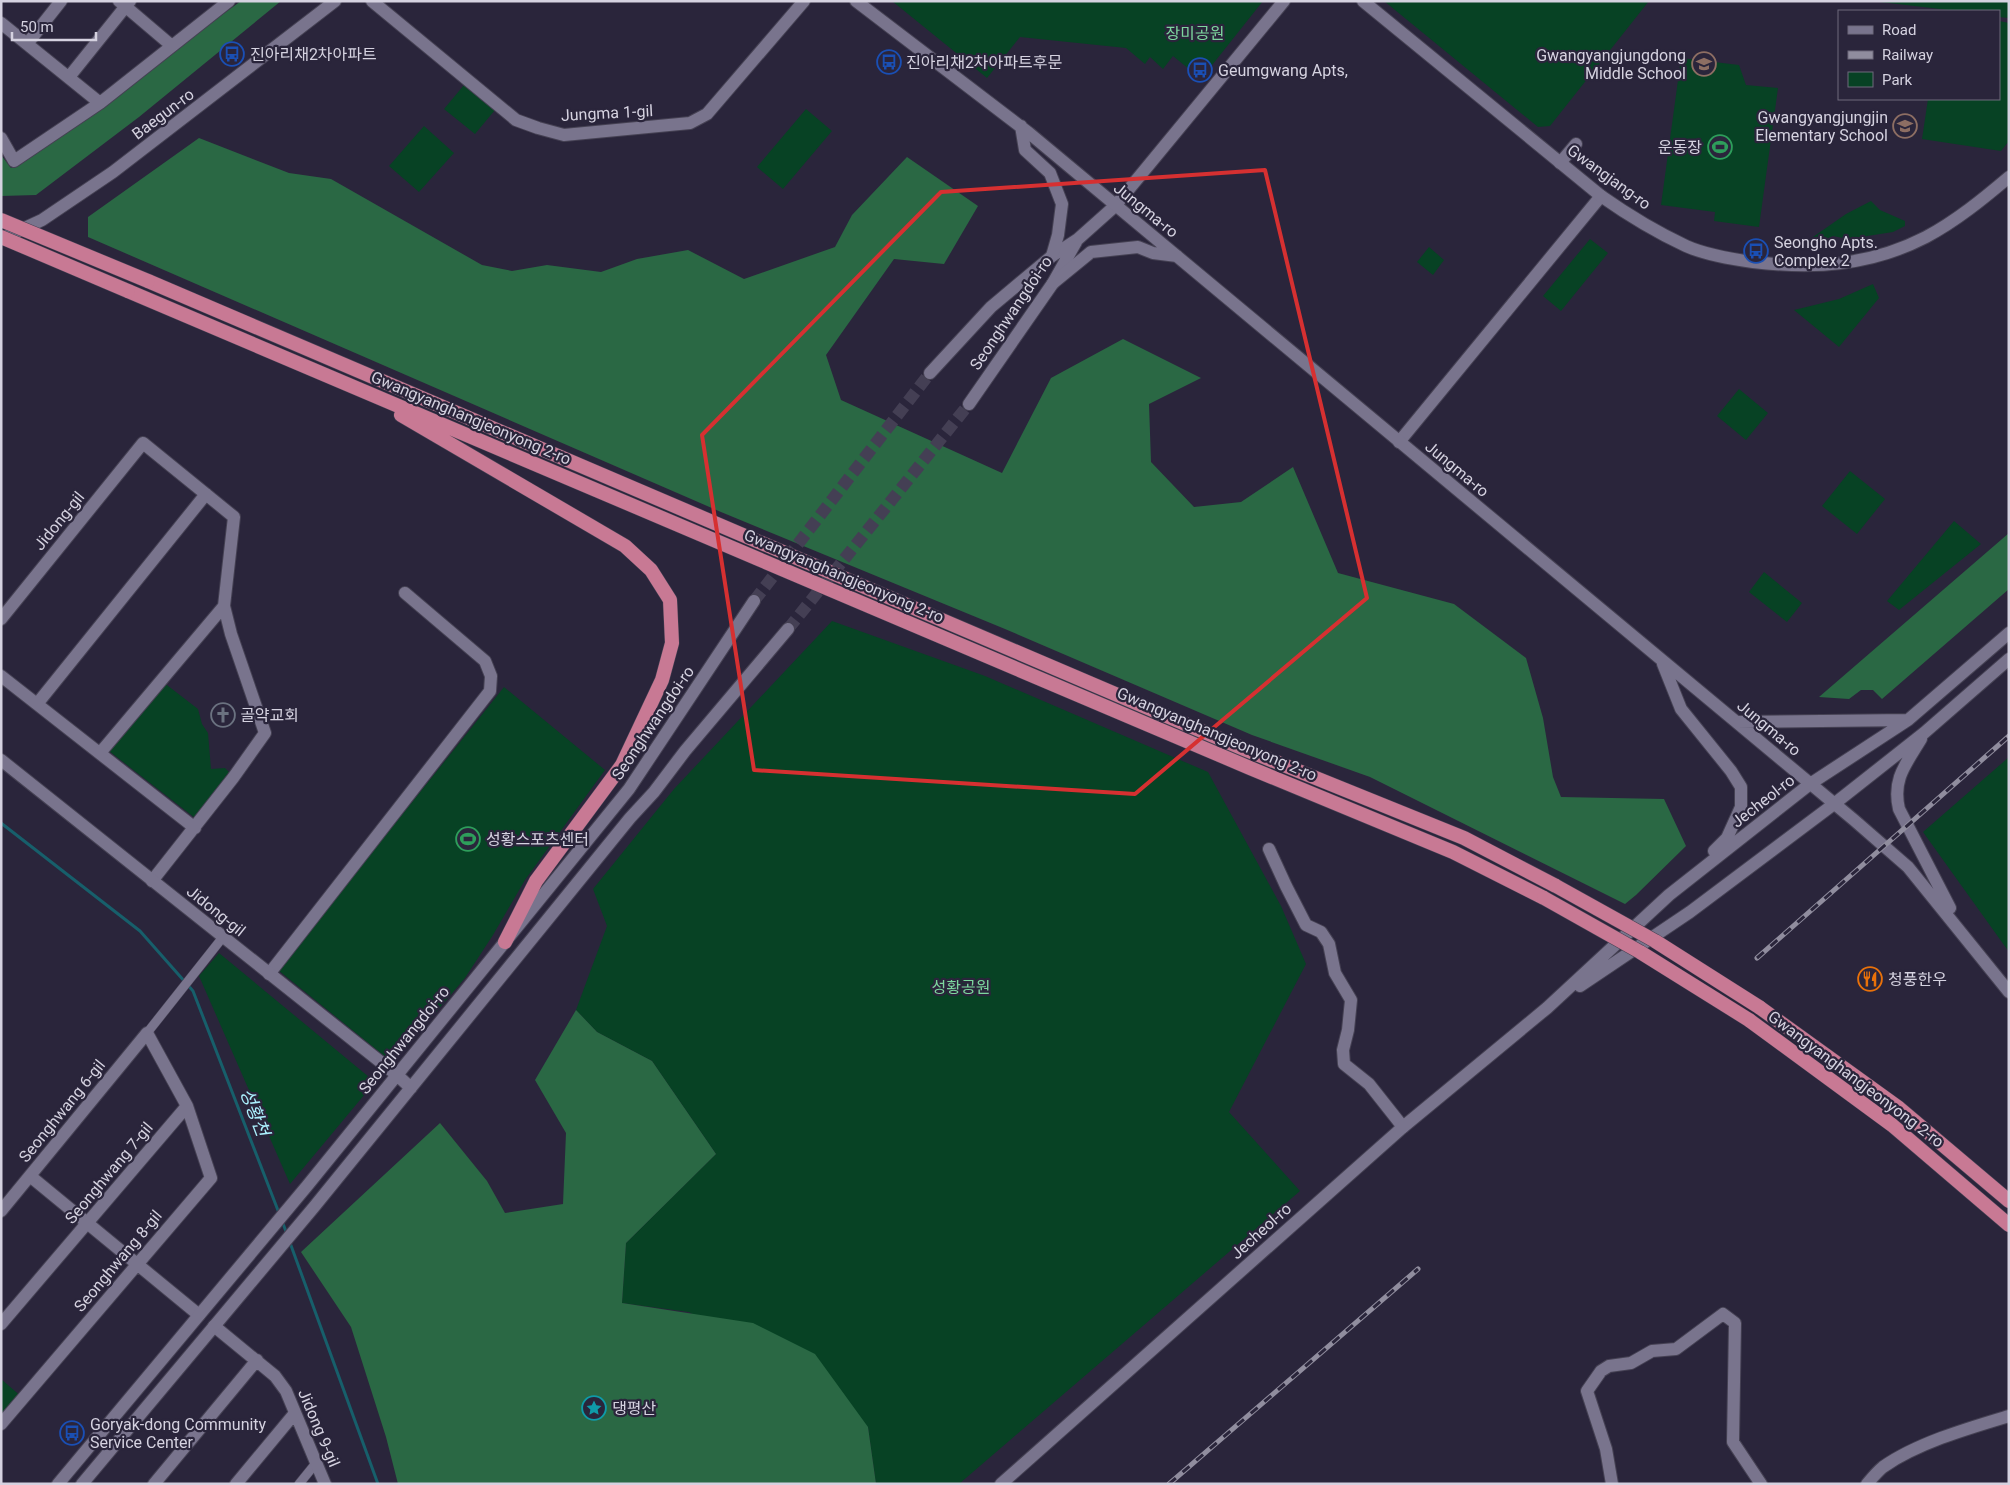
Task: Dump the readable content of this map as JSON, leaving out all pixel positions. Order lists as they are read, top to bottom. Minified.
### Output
{"streets":{"highway":["Gwangyanghangjeonyong 2-ro"],"street":["Jungma 1-gil","Baegun-ro","Gwangjang-ro","Jungma-ro","Seonghwangdoi-ro","Jidong-gil","Jecheol-ro","Seonghwang 6-gil","Seonghwang 7-gil","Seonghwang 8-gil","Jidong 9-gil"]},"crossings":[["Baegun-ro","Gwangyanghangjeonyong 2-ro"],["Jungma-ro","Seonghwangdoi-ro"],["Jungma-ro","Jecheol-ro"],["Seonghwangdoi-ro","Jidong-gil"],["Seonghwang 7-gil","Seonghwang 8-gil"]],"water":["성황천"],"parks":["장미공원","성황공원"],"places":{"bus stop":["진아리채2차아파트","진아리채2차아파트후문","Geumgwang Apts,","Seongho Apts. Complex 2","Goryak-dong Community Service Center"],"school or university":["Gwangyangjungdong Middle School","Gwangyangjungjin Elementary School"],"sports":["운동장","성황스포츠센터"],"church":["골약교회"],"restaurant":["청풍한우"],"place":["댕평산"]},"legend":["Road","Railway","Park"],"scale_bar":"50 m"}
